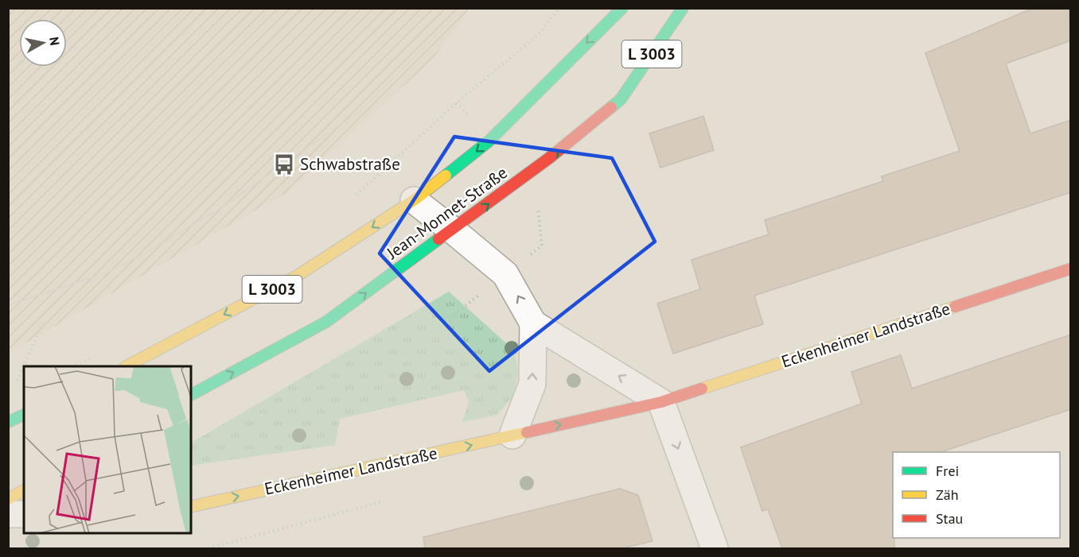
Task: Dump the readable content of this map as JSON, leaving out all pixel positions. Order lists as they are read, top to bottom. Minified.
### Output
{"streets":{"main road":["L 3003","Jean-Monnet-Straße","Eckenheimer Landstraße"]},"one_way":["Eckenheimer Landstraße"],"places":{"bus stop":["Schwabstraße"]},"legend":["Frei","Zäh","Stau"],"north":"right"}
